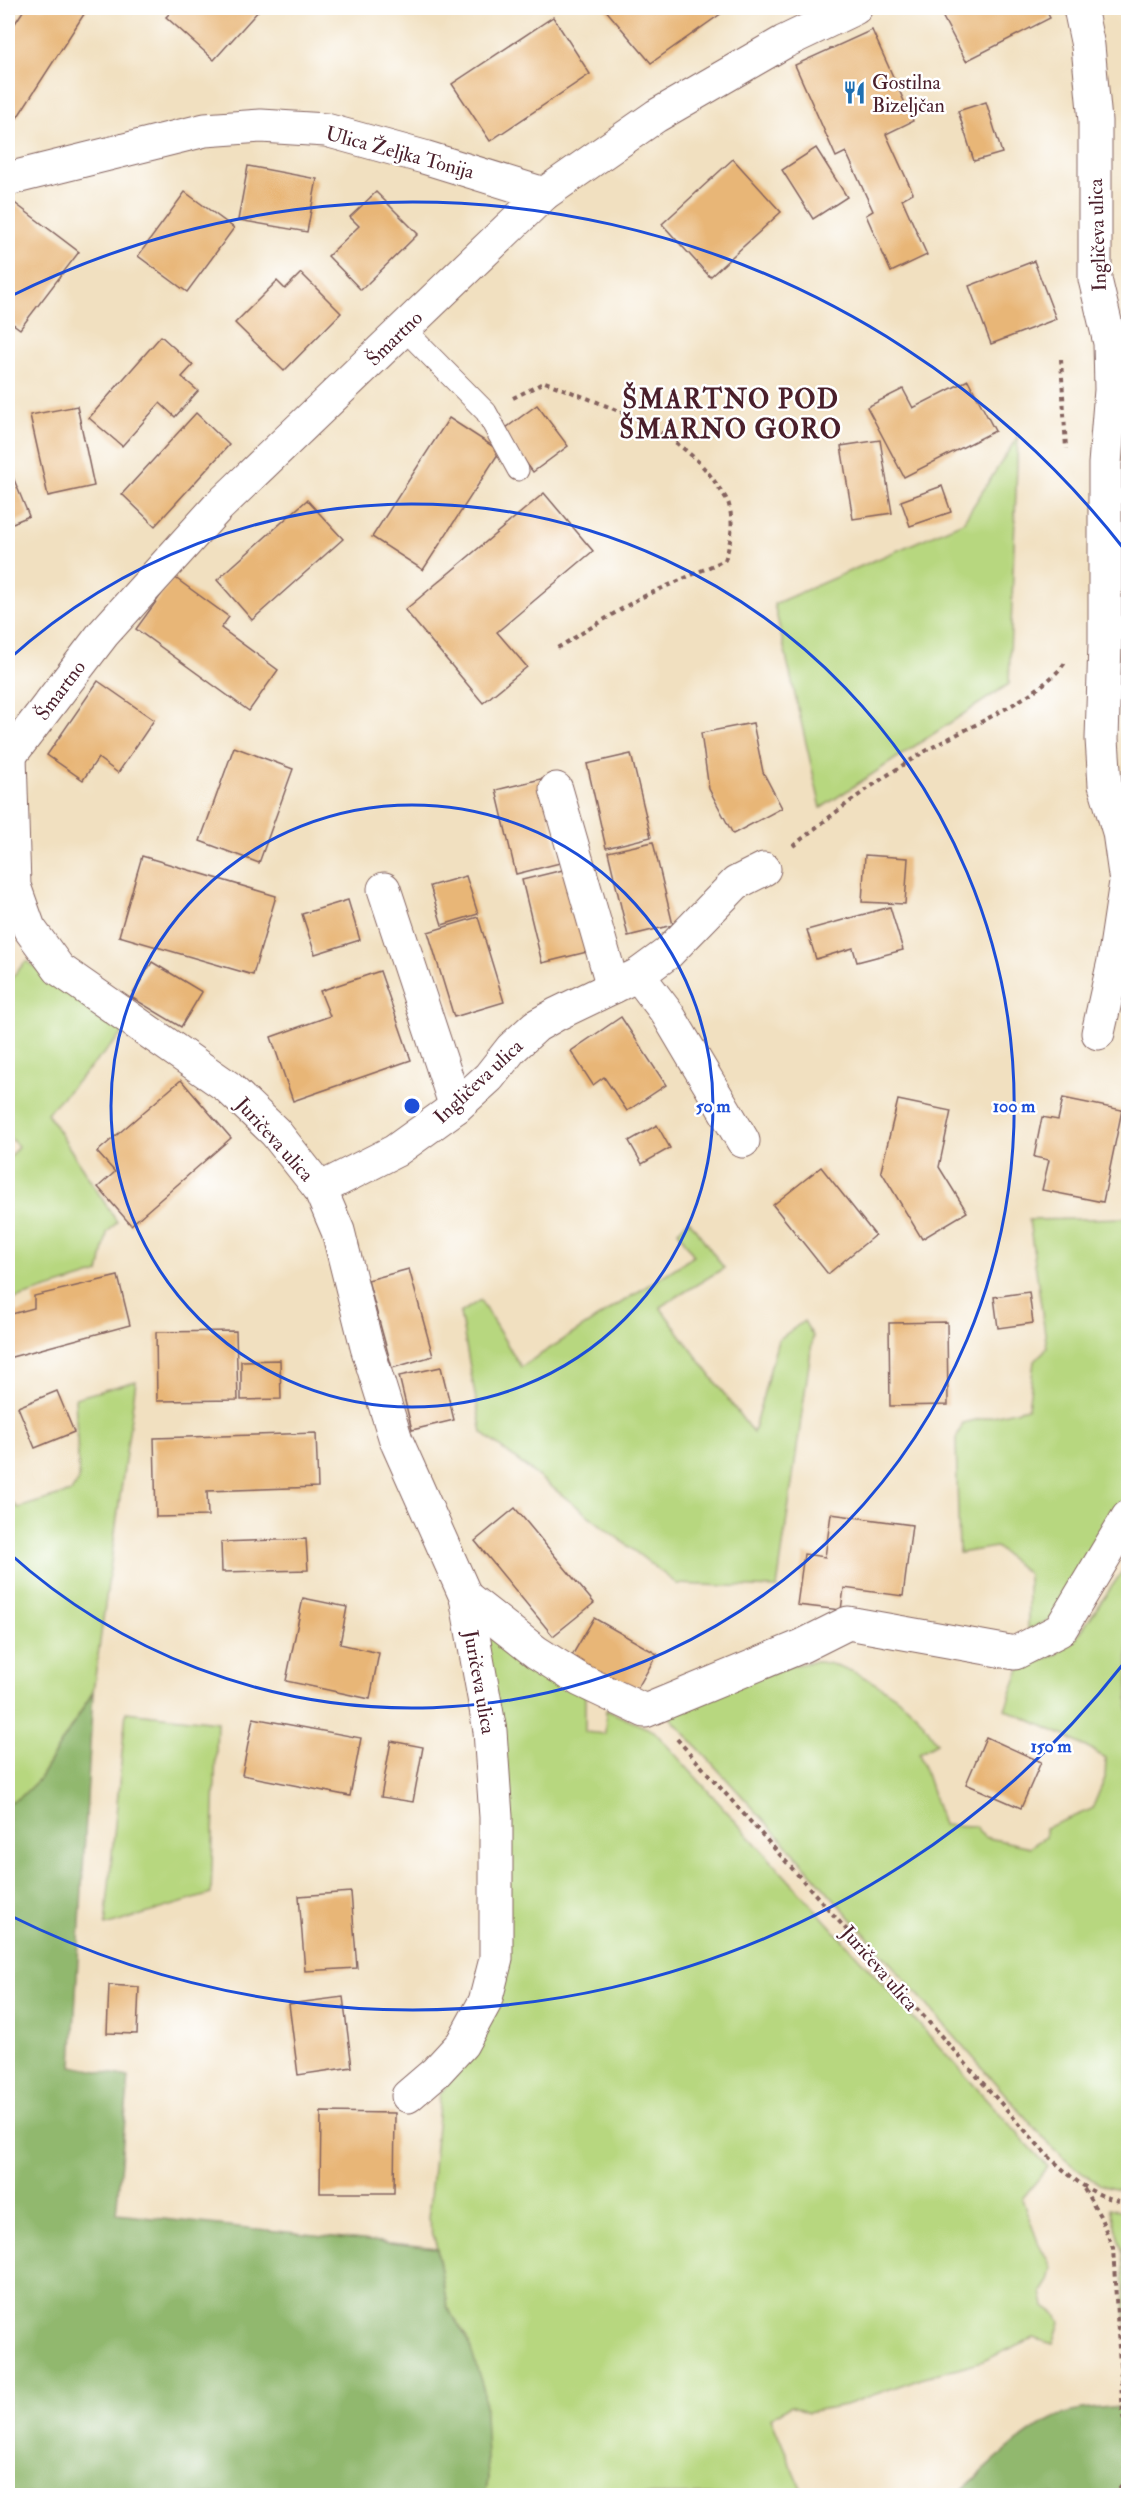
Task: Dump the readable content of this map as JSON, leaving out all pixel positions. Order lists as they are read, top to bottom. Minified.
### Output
{"streets":{"street":["Ulica Željka Tonija","Ingličeva ulica","Šmartno","Juričeva ulica"]},"crossings":[["Ulica Željka Tonija","Šmartno"],["Ingličeva ulica","Juričeva ulica"],["Šmartno","Juričeva ulica"]],"districts":["ŠMARTNO POD ŠMARNO GORO"],"places":{"restaurant":["Gostilna Bizeljčan"]},"rings":["50 m","100 m","150 m"]}
